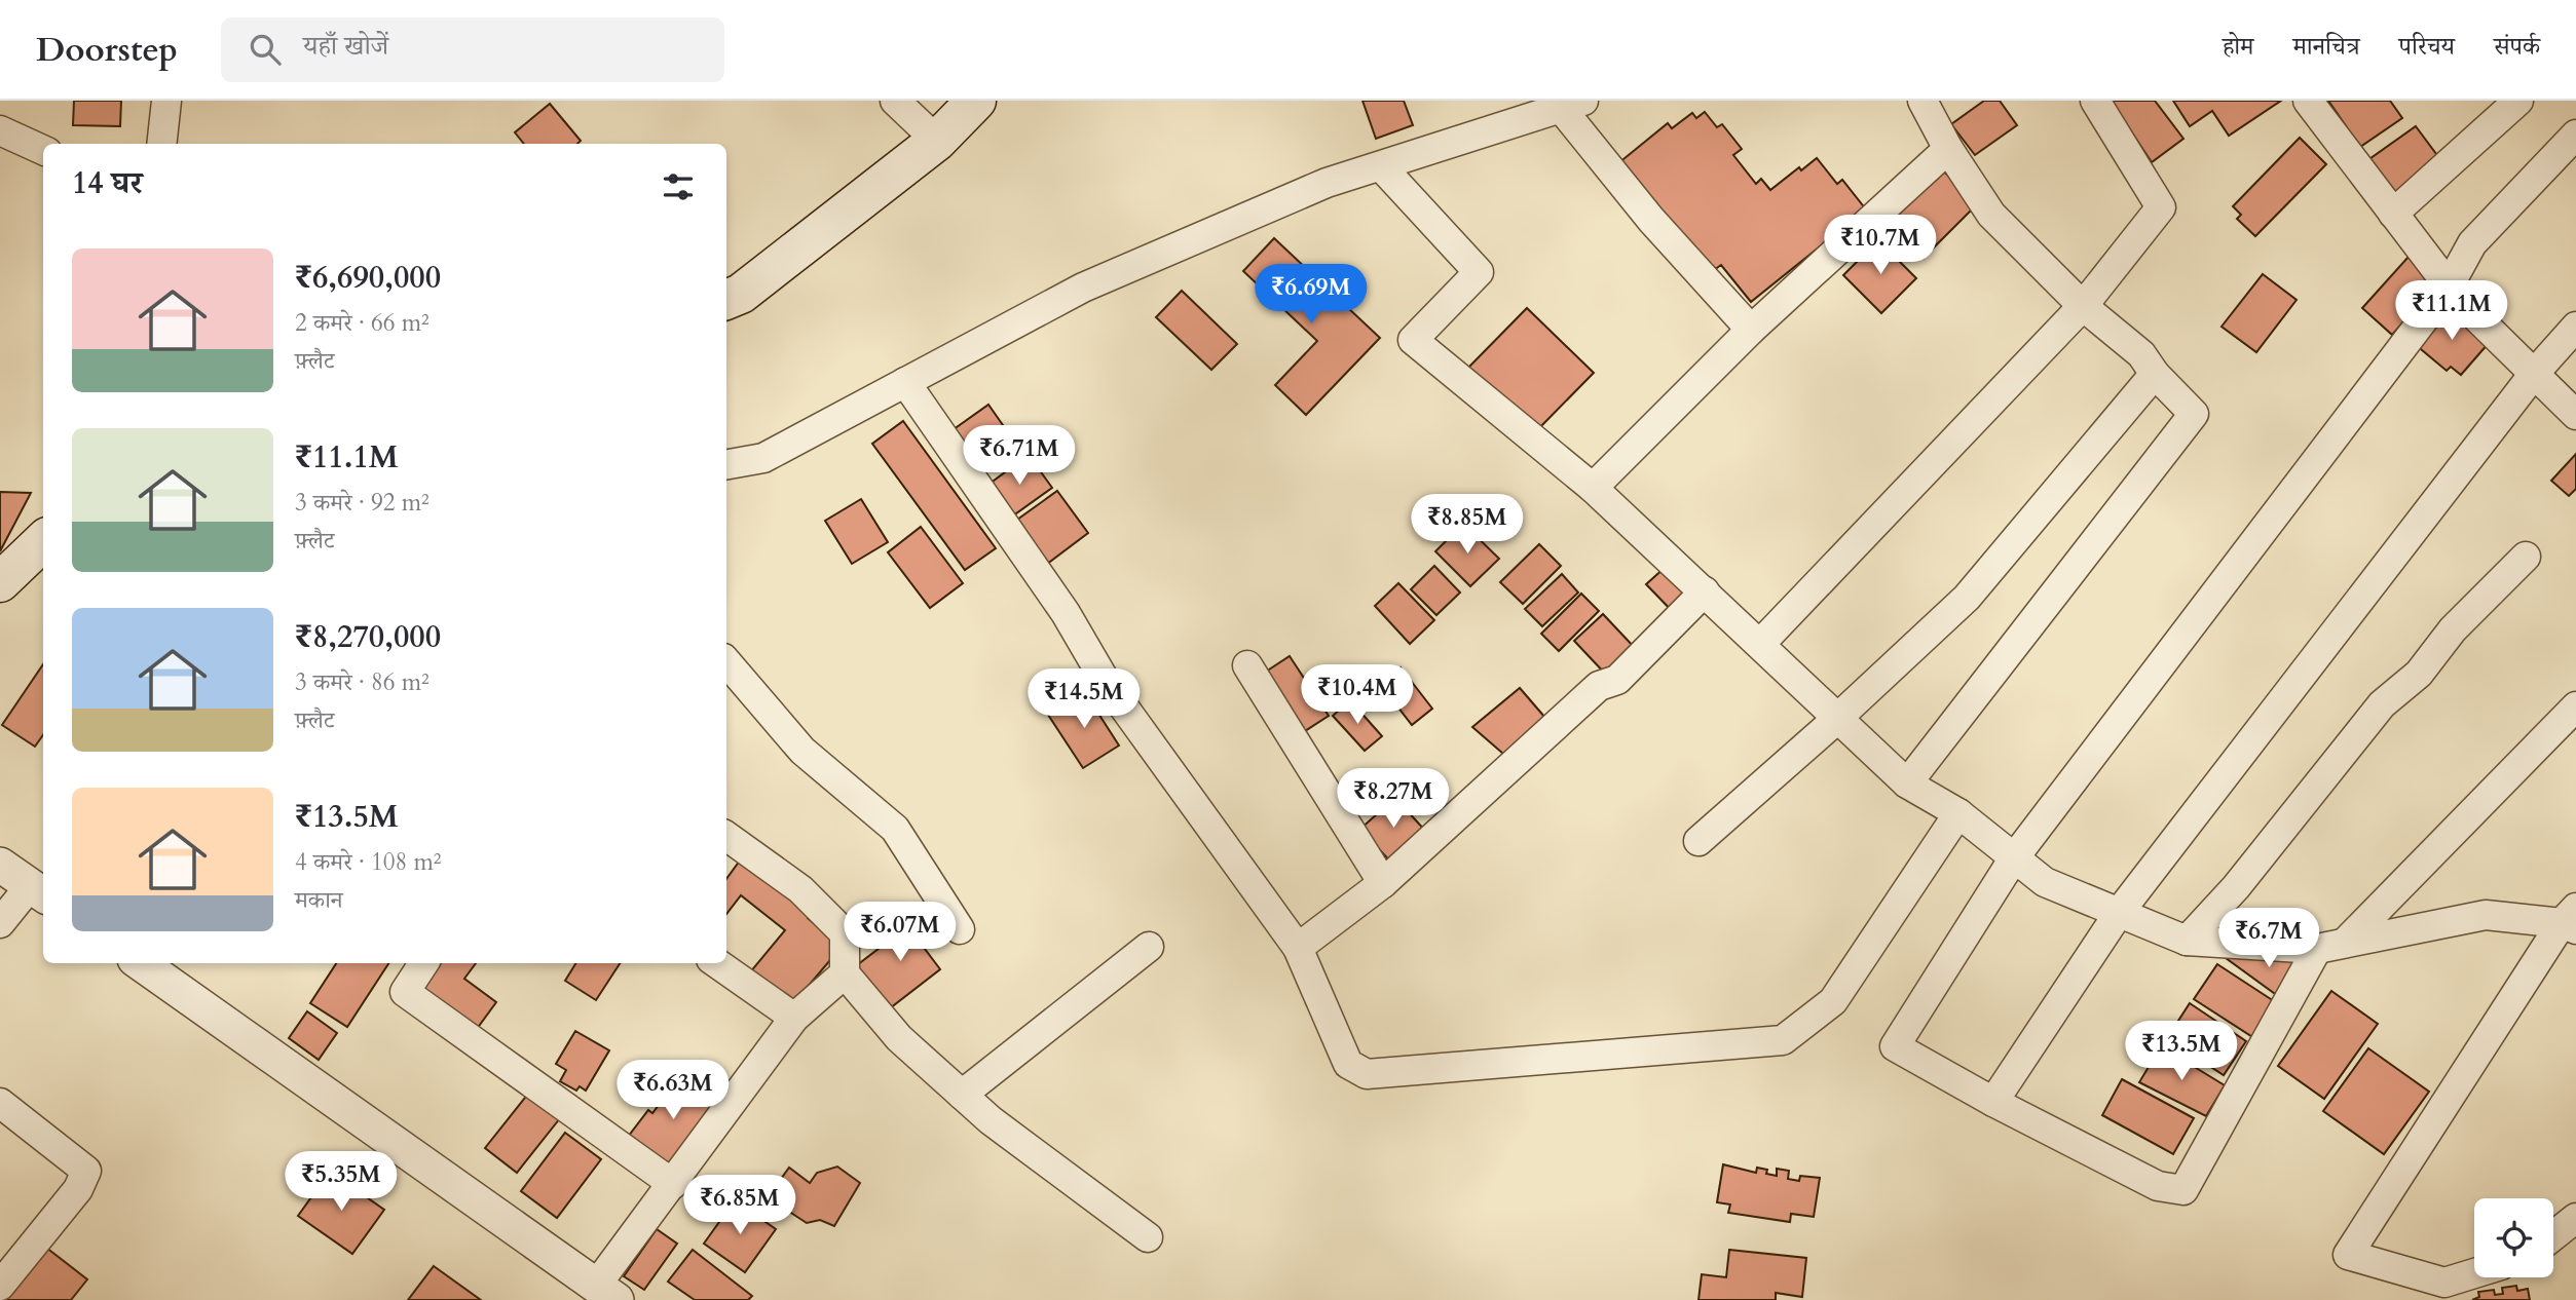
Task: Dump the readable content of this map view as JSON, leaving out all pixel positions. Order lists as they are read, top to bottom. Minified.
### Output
{"page":{"header":"Doorstep","search":"यहाँ खोजें","nav":["होम","मानचित्र","परिचय","संपर्क"],"heading":"14 घर","price":["₹10.7M","₹6.69M","₹11.1M","₹6.71M","₹8.85M","₹10.4M","₹14.5M","₹8.27M","₹6.07M","₹6.7M","₹13.5M","₹6.63M","₹5.35M","₹6.85M"],"list":[{"name":"₹6,690,000","note":"2 कमरे · 66 m² · फ़्लैट"},{"name":"₹11.1M","note":"3 कमरे · 92 m² · फ़्लैट"},{"name":"₹8,270,000","note":"3 कमरे · 86 m² · फ़्लैट"},{"name":"₹13.5M","note":"4 कमरे · 108 m² · मकान"}]}}
